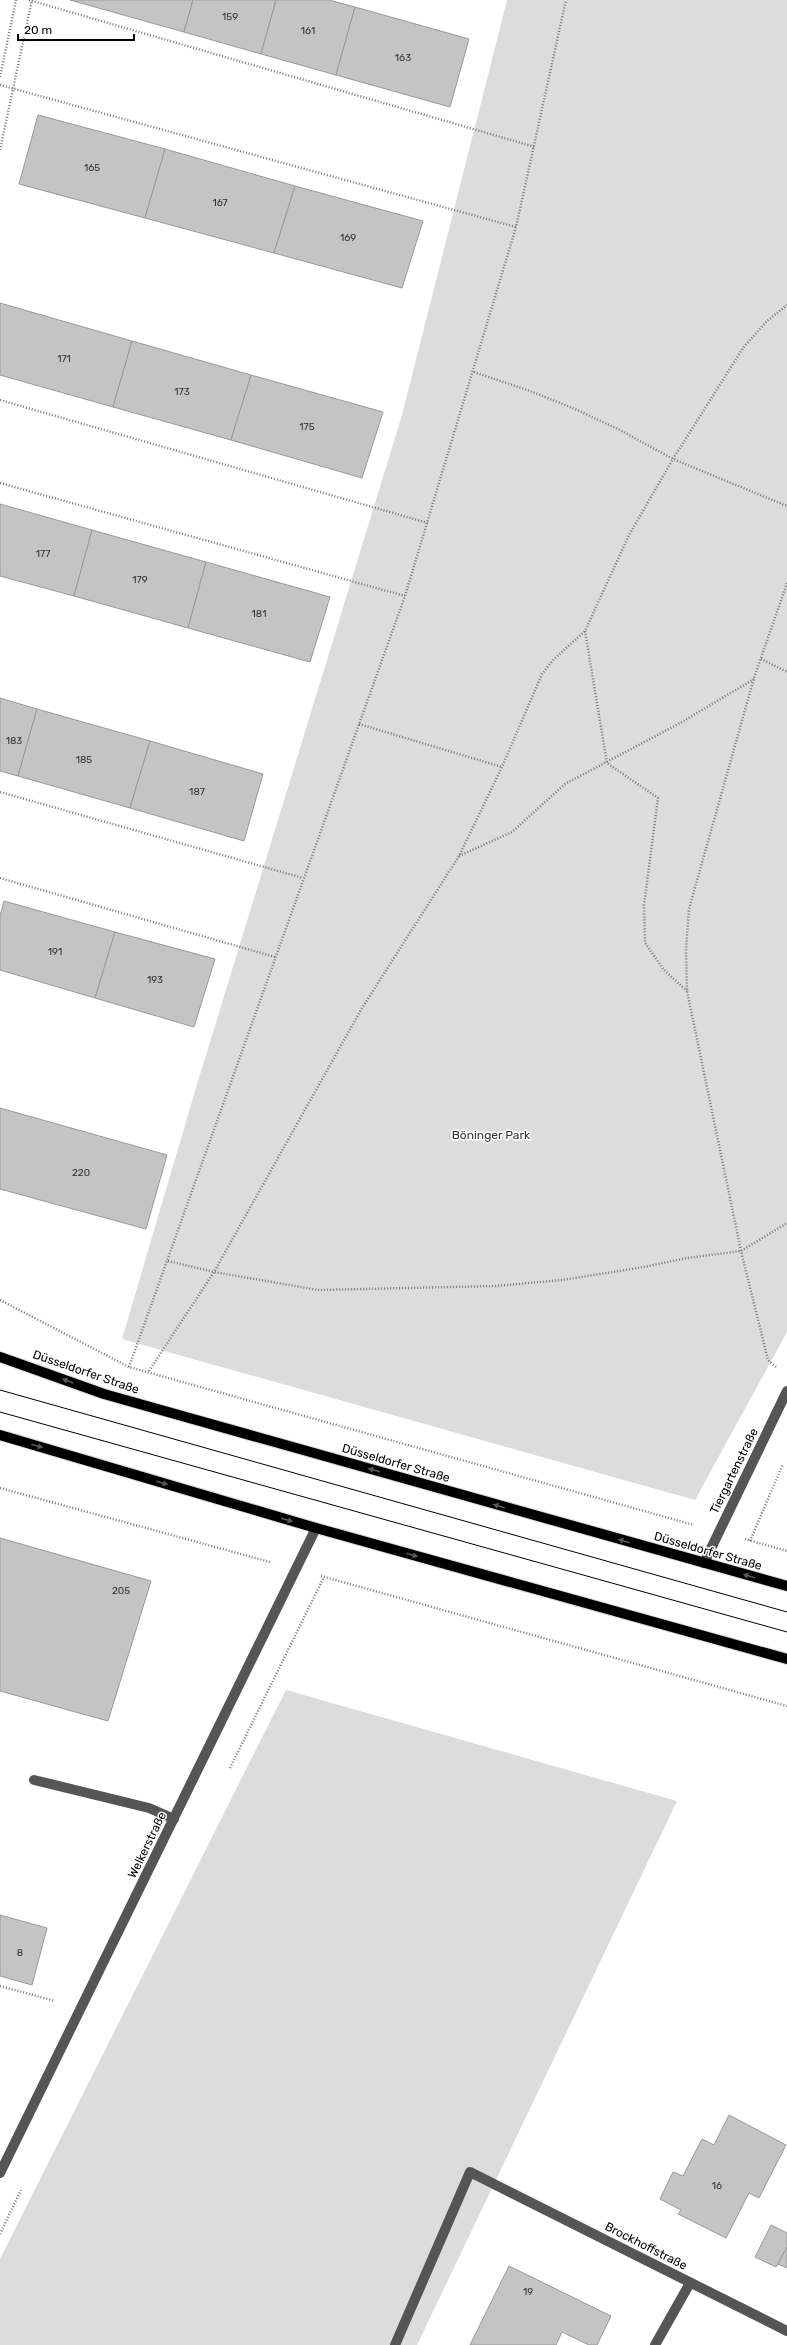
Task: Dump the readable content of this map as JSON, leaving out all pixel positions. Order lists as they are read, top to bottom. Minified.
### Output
{"streets":{"main road":["Düsseldorfer Straße"],"street":["Tiergartenstraße","Welkerstraße","Brockhoffstraße"]},"crossings":[["Düsseldorfer Straße","Tiergartenstraße"]],"parks":["Böninger Park"],"house_numbers":["159","161","163","165","167","169","171","173","175","177","179","181","183","185","187","191","193","220","205","8","16","19"],"scale_bar":"20 m"}
